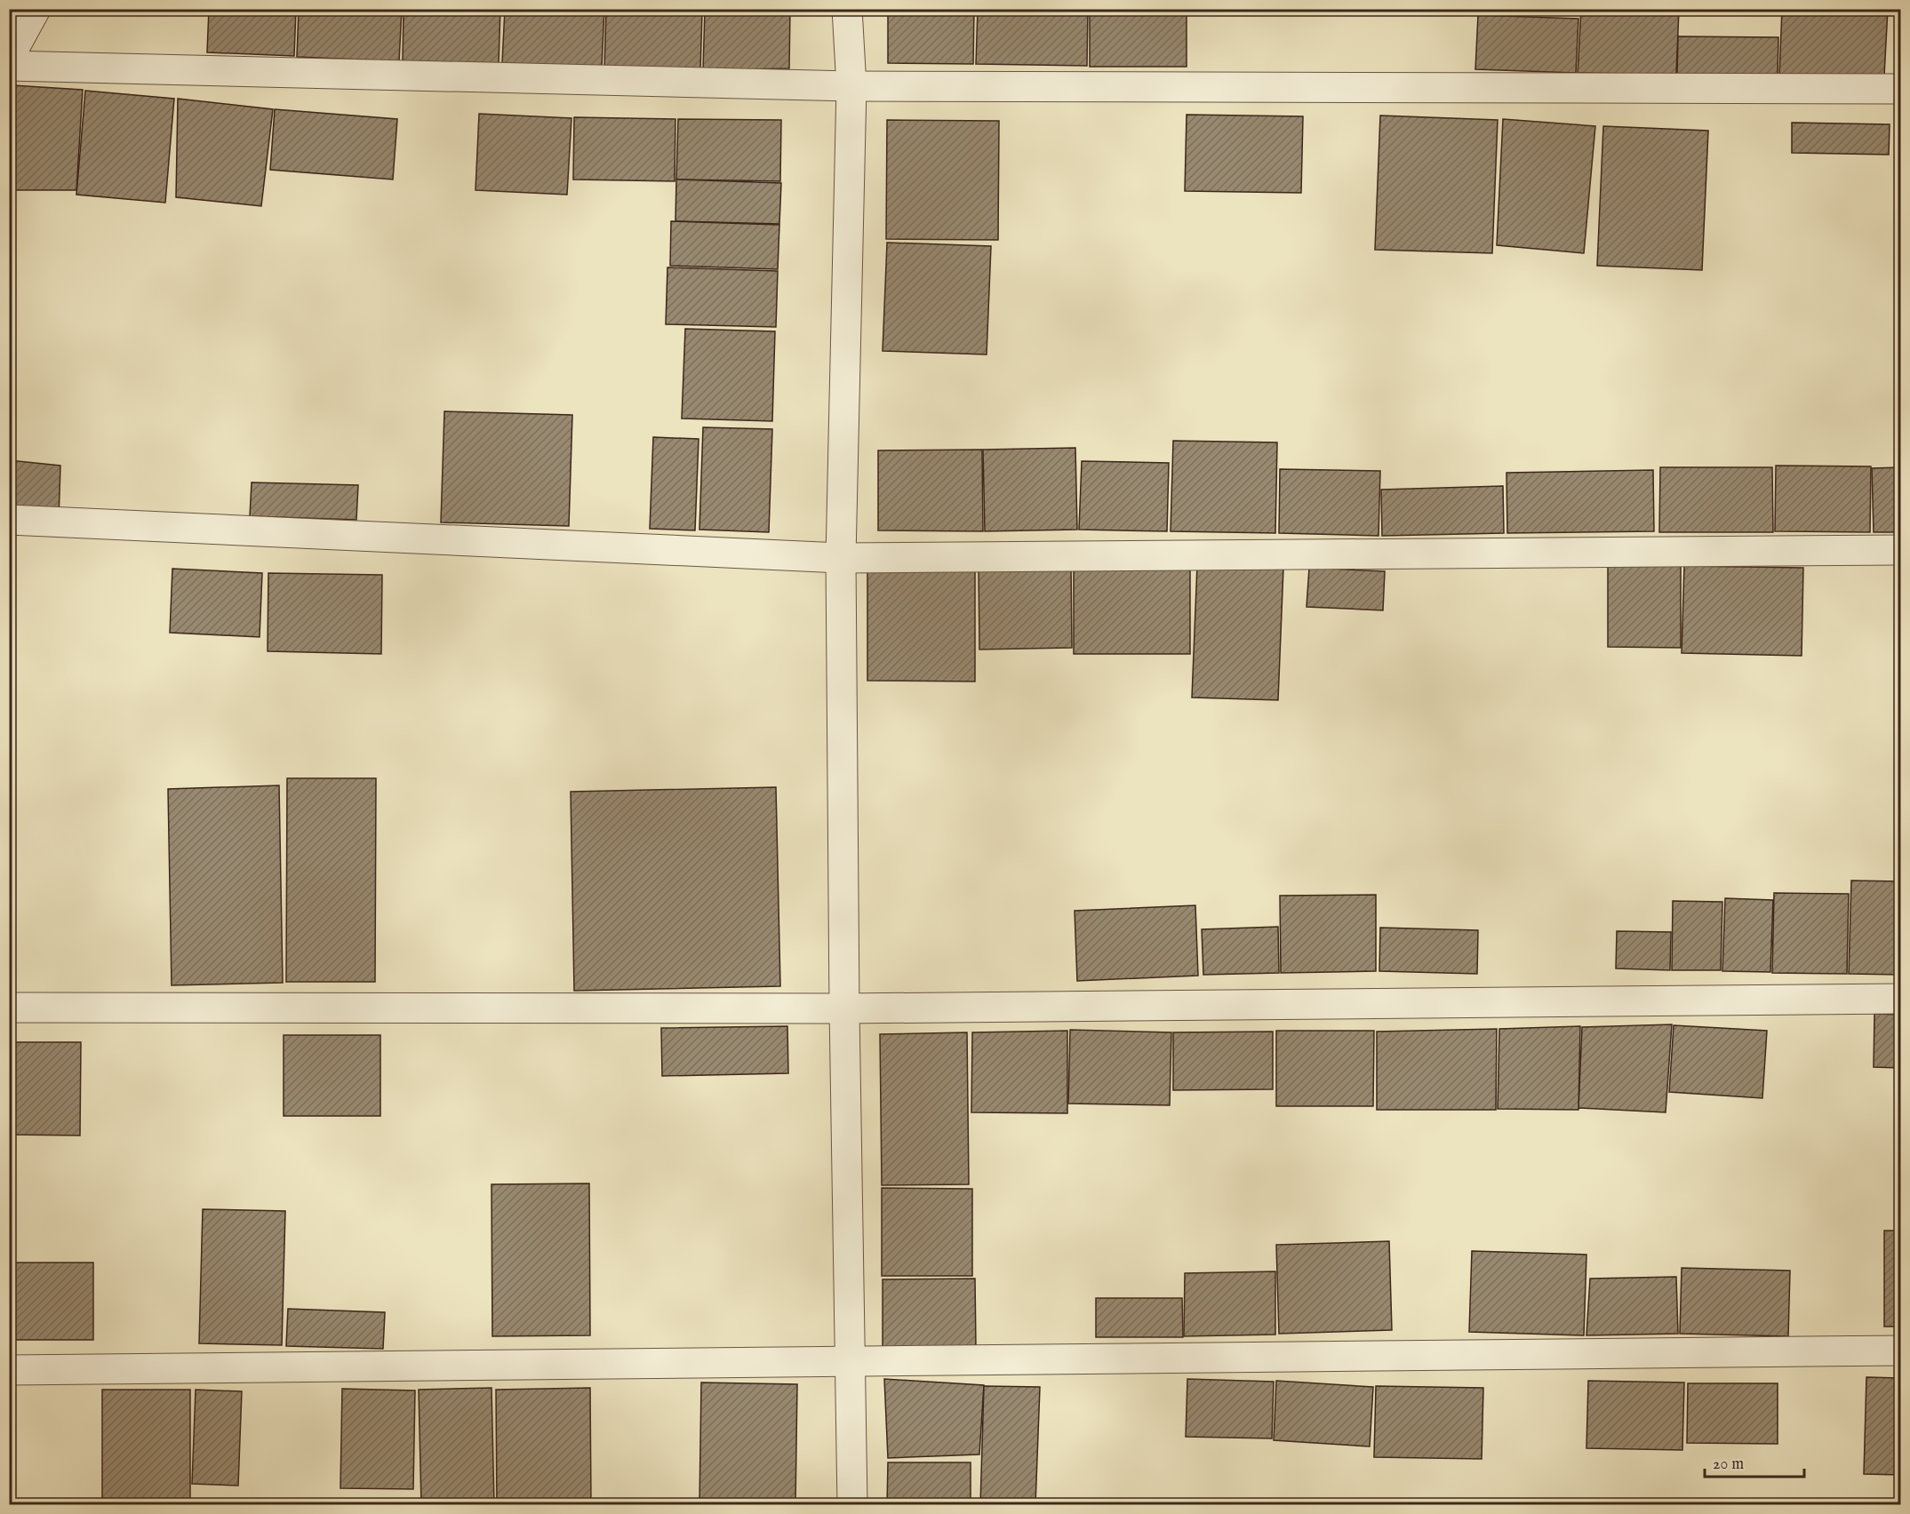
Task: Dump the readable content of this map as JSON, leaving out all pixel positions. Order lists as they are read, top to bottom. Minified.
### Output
{"scale_bar":"20 m"}
